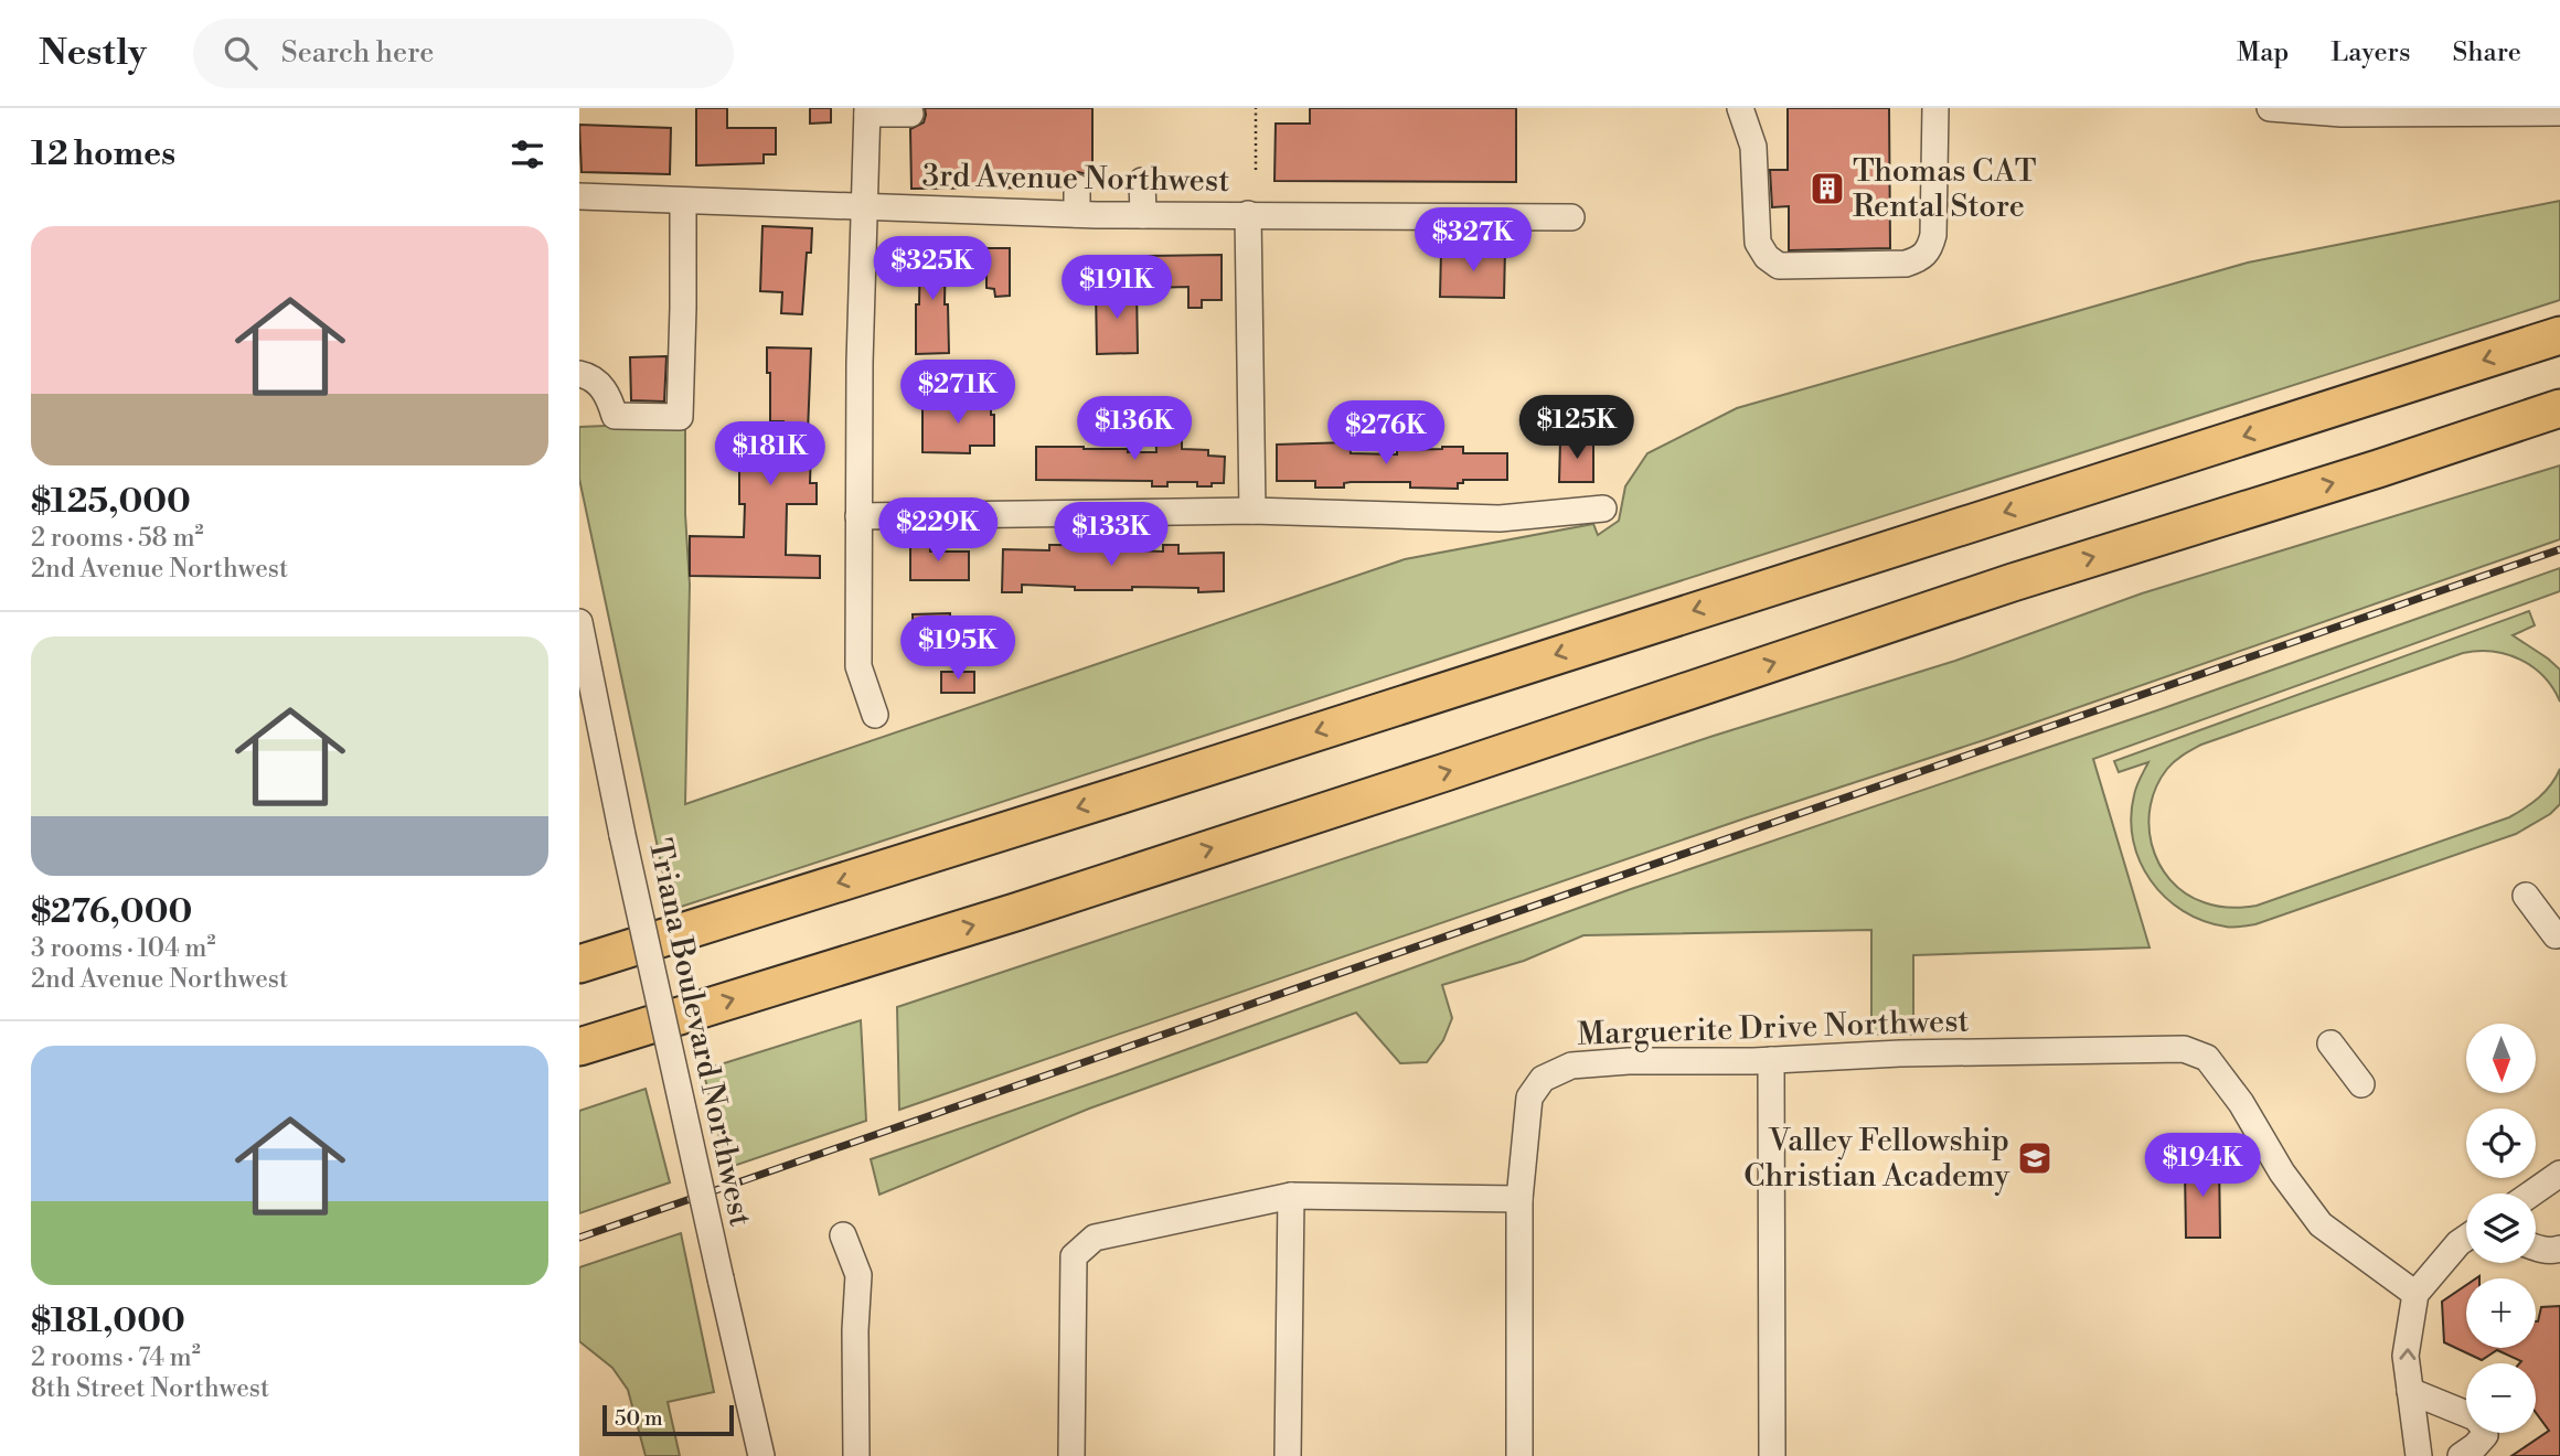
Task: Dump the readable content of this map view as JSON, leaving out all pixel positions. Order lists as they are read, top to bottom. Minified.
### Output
{"streets":{"street":["3rd Avenue Northwest","Marguerite Drive Northwest","Triana Boulevard Northwest"]},"places":{"building":["Thomas CAT Rental Store"],"school or university":["Valley Fellowship Christian Academy"]},"scale_bar":"50 m","north":"bottom","page":{"header":"Nestly","search":"Search here","nav":["Map","Layers","Share"],"heading":"12 homes","list":[{"name":"$125,000","note":"2 rooms · 58 m² · 2nd Avenue Northwest"},{"name":"$276,000","note":"3 rooms · 104 m² · 2nd Avenue Northwest"},{"name":"$181,000","note":"2 rooms · 74 m² · 8th Street Northwest"}],"price":["$327K","$325K","$191K","$271K","$125K","$136K","$276K","$181K","$229K","$133K","$195K","$194K"],"map_buttons":["+","−"],"scale":"50 m"}}
